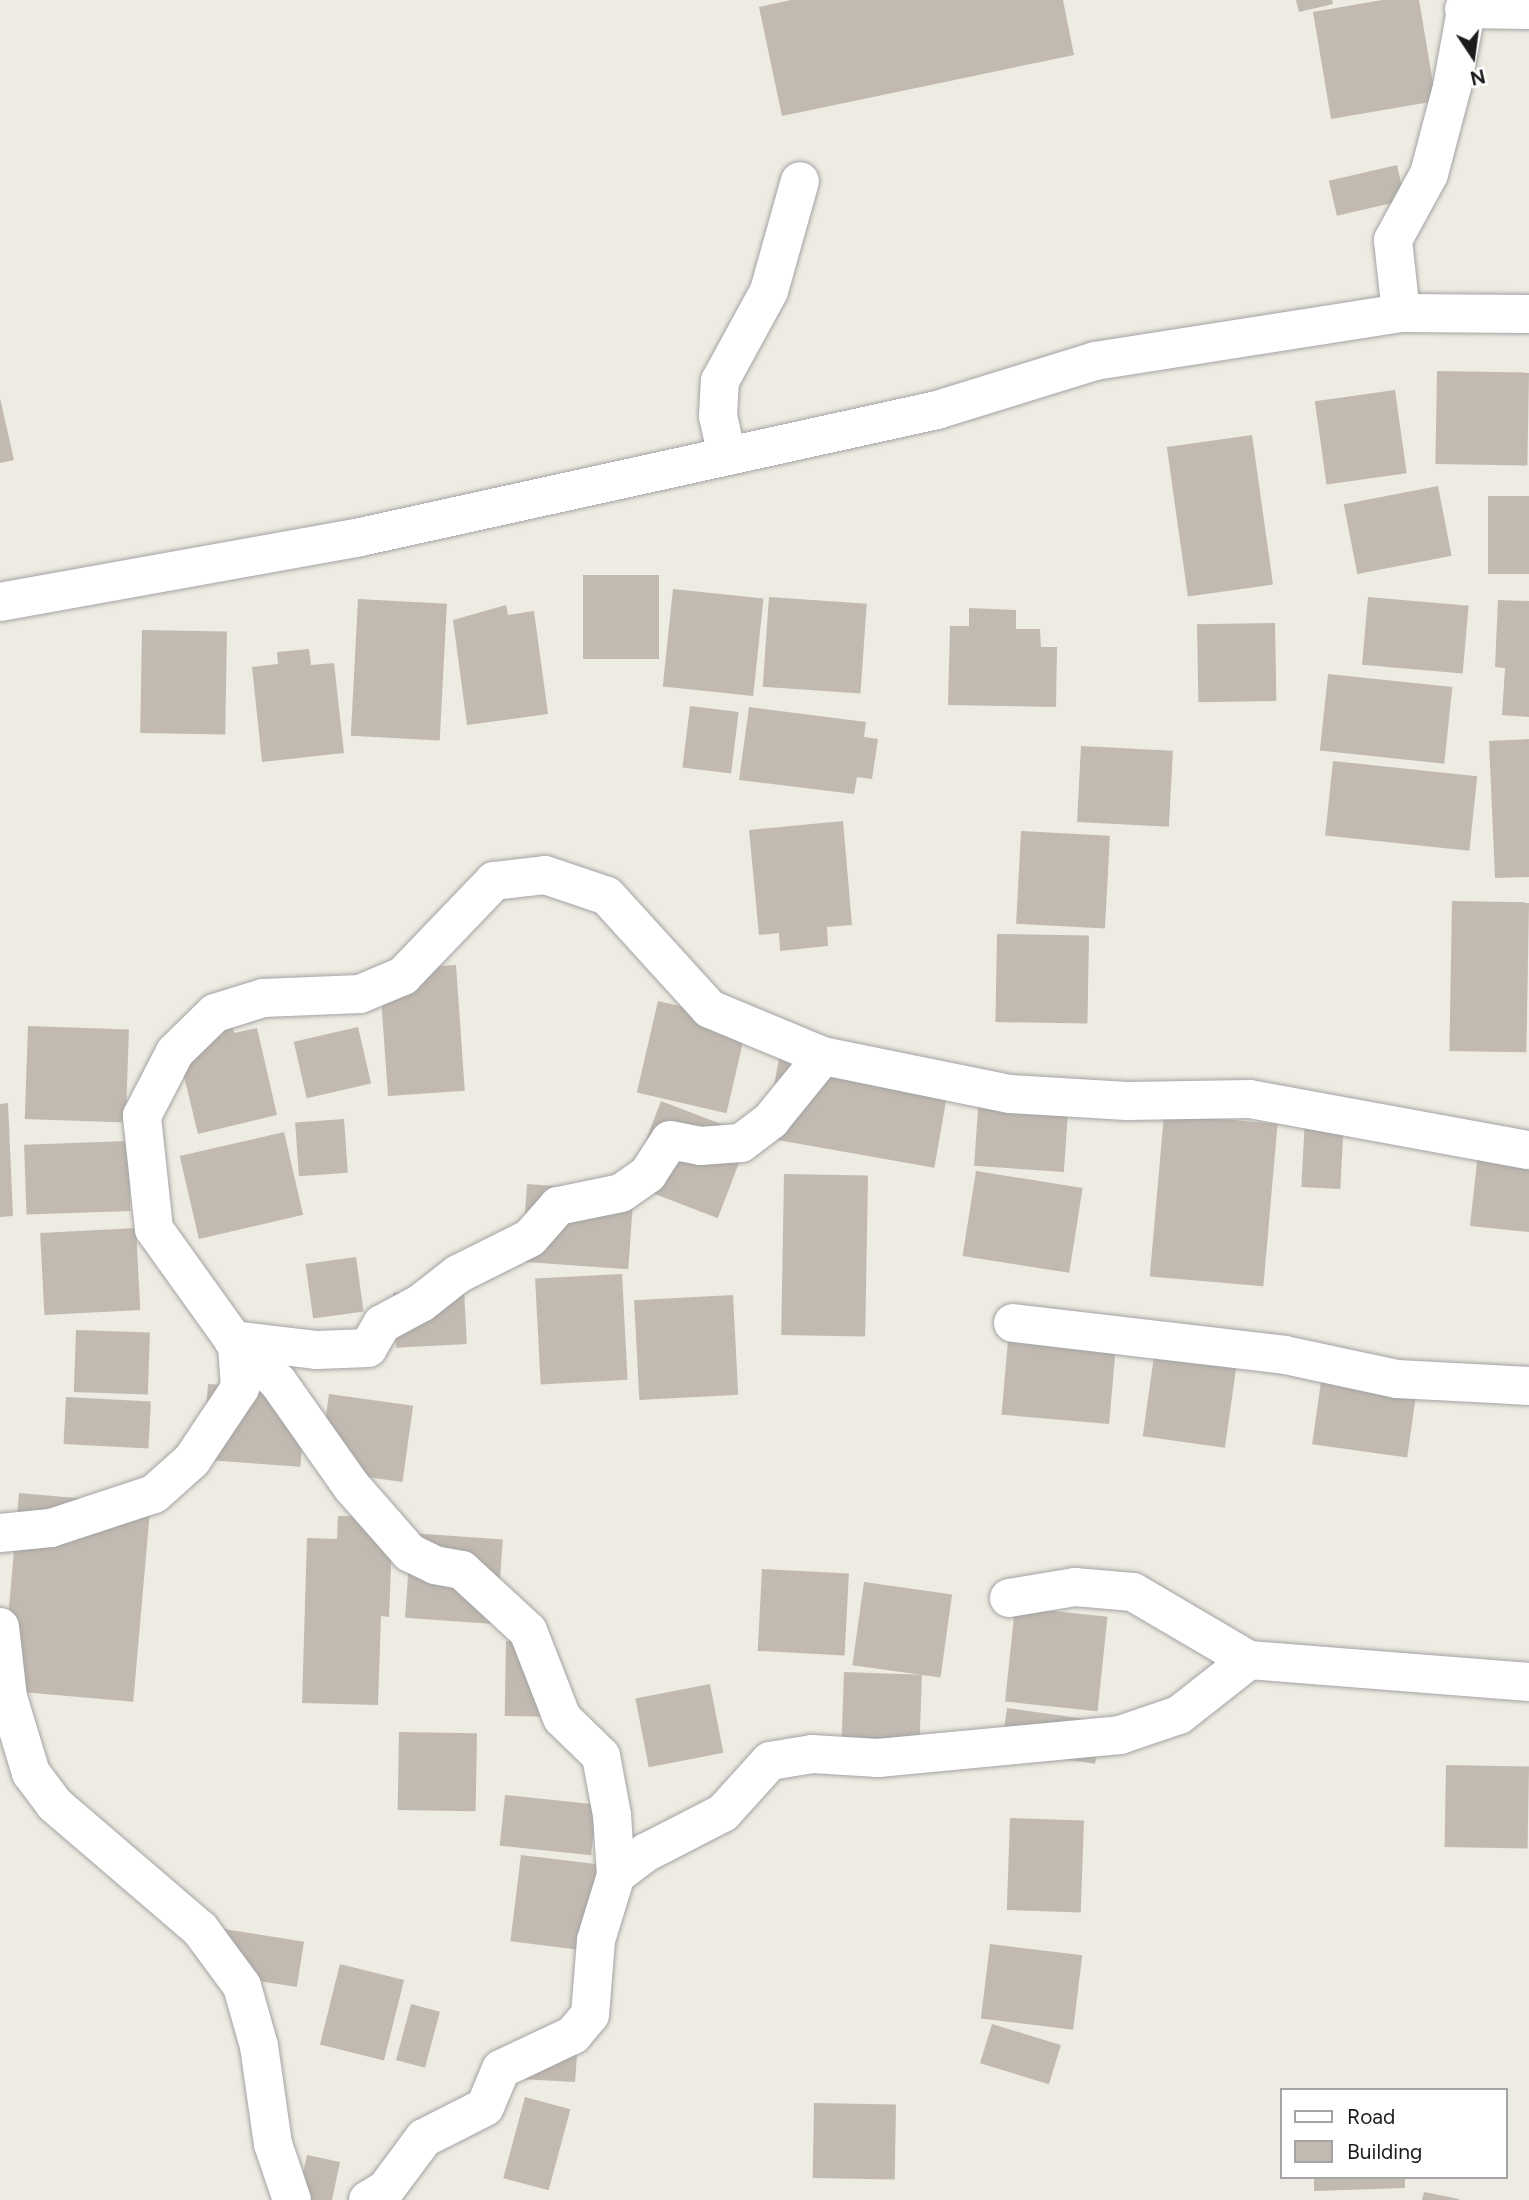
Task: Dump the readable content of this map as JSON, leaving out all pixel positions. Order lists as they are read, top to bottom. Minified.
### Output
{"legend":["Road","Building"],"north":"bottom"}
